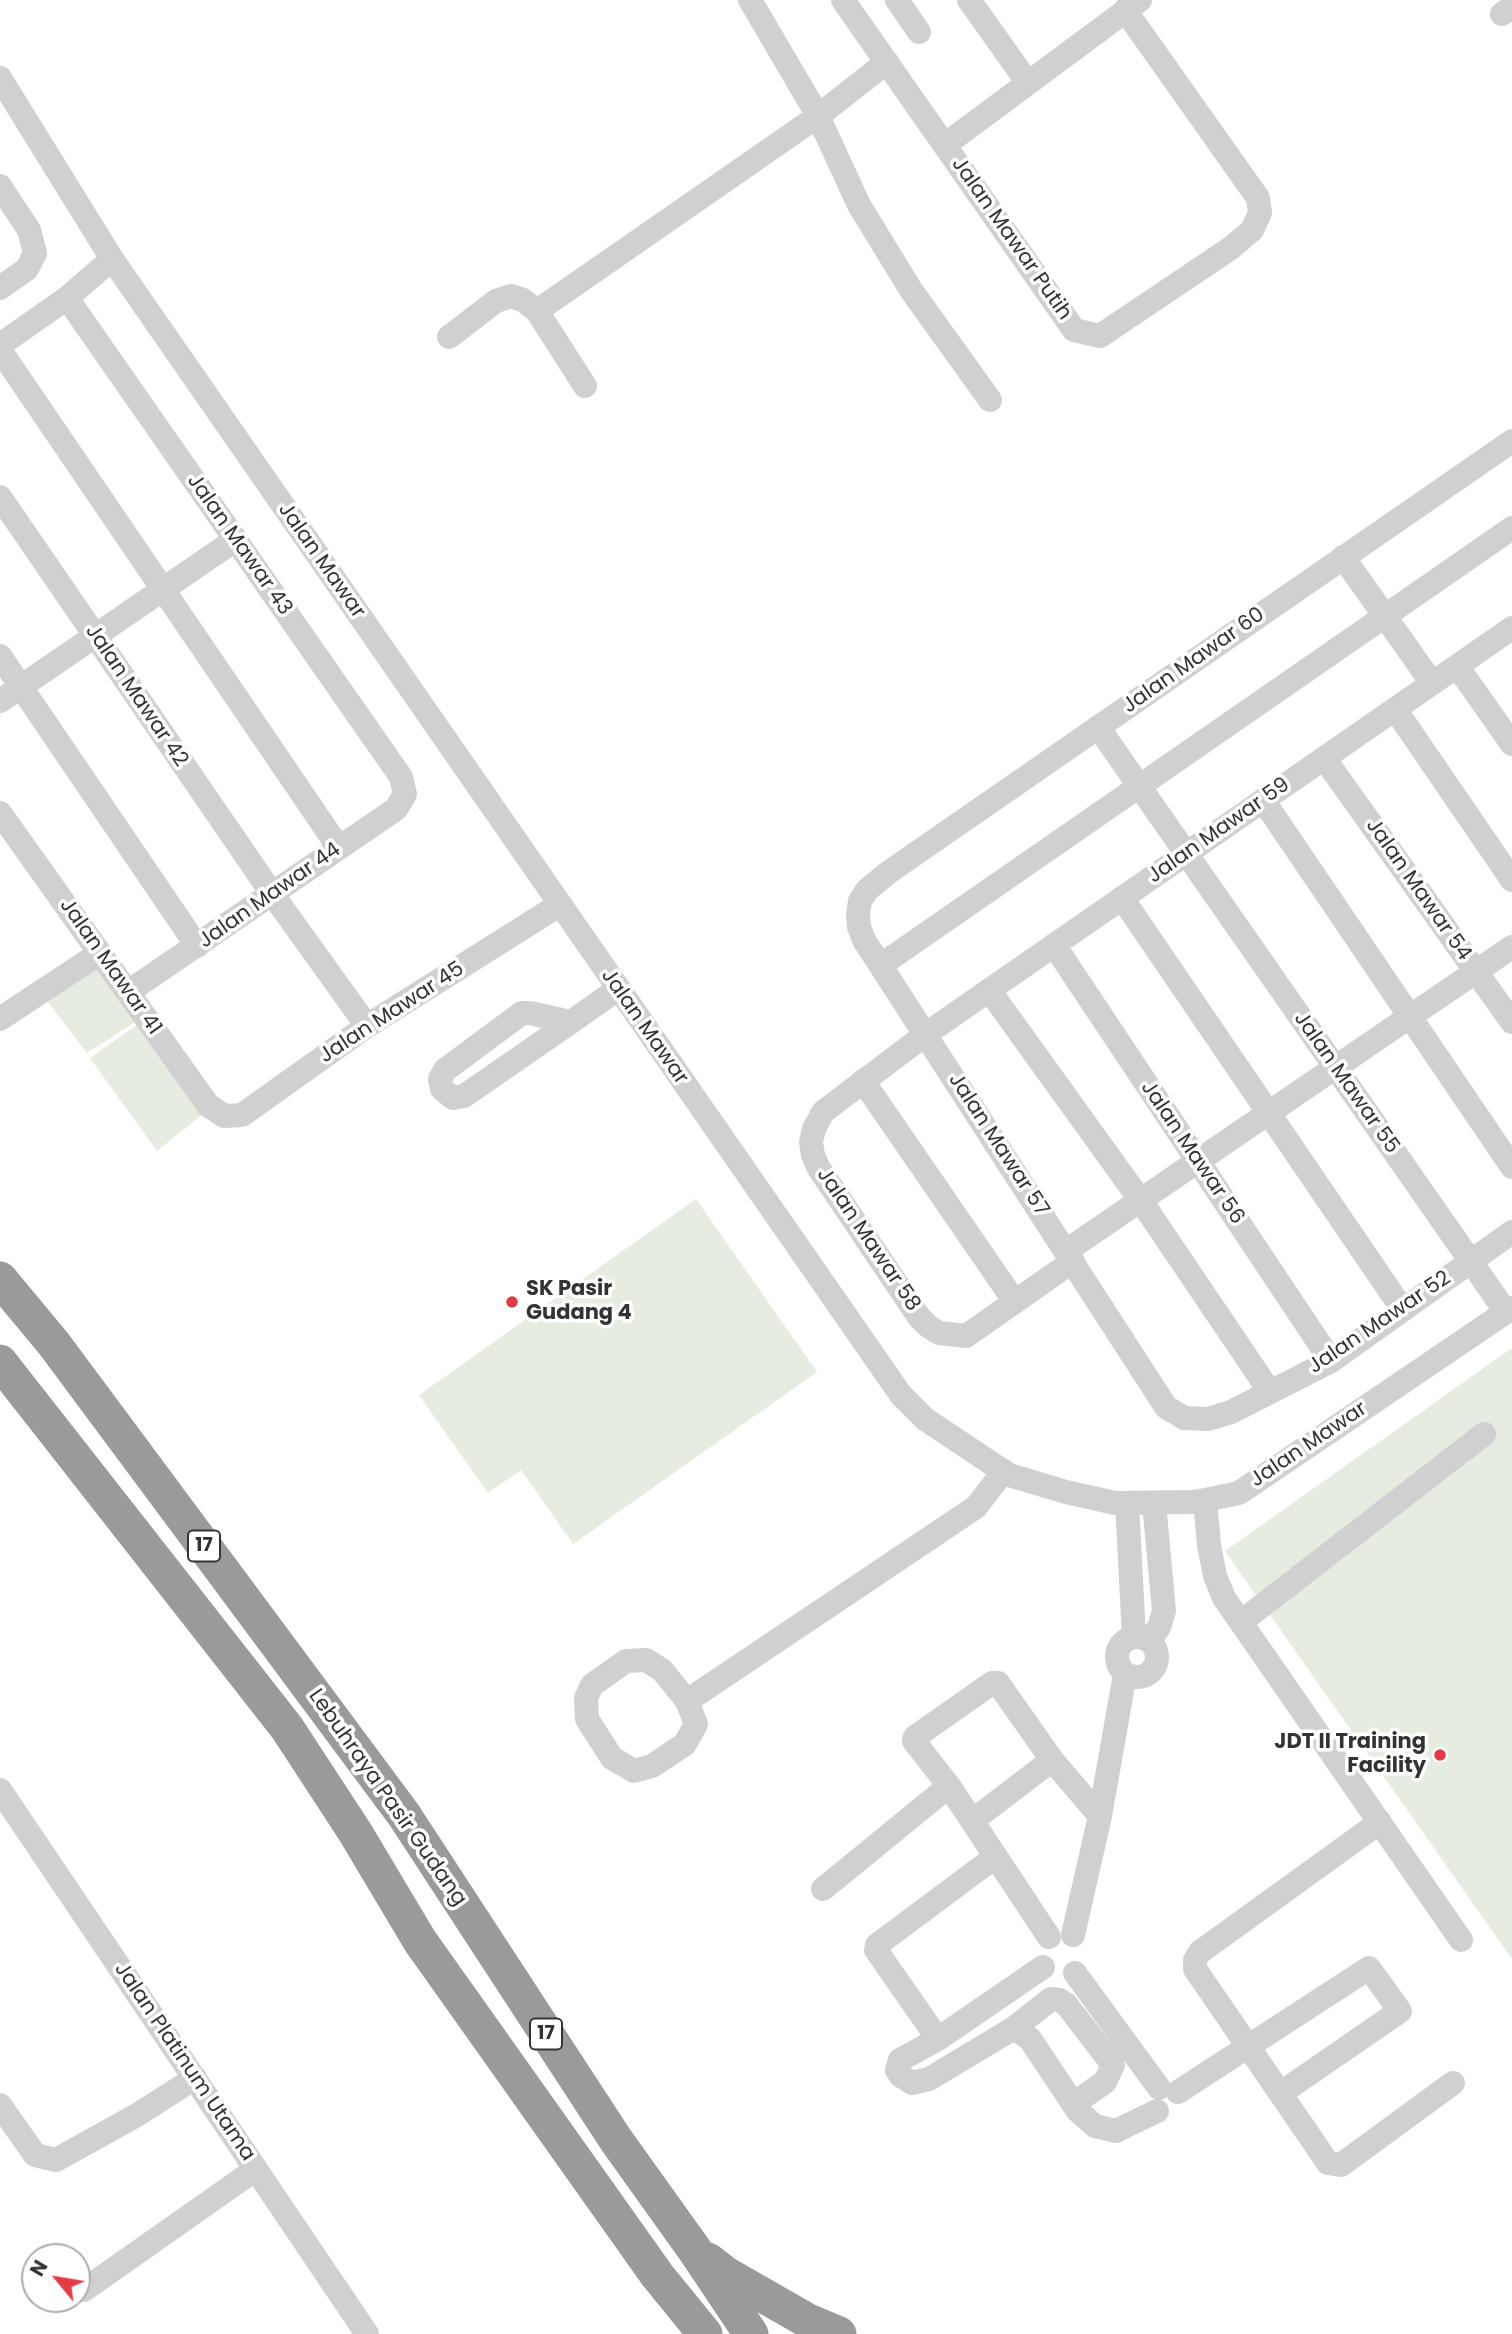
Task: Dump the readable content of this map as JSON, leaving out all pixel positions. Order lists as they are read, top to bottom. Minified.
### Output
{"streets":{"highway":["17","Lebuhraya Pasir Gudang"],"street":["Jalan Mawar Putih","Jalan Mawar 43","Jalan Mawar","Jalan Mawar 60","Jalan Mawar 42","Jalan Mawar 59","Jalan Mawar 54","Jalan Mawar 44","Jalan Mawar 41","Jalan Mawar 45","Jalan Mawar 55","Jalan Mawar 57","Jalan Mawar 56","Jalan Mawar 58","Jalan Mawar 52","Jalan Platinum Utama"]},"crossings":[["Jalan Mawar 43","Jalan Mawar 44"],["Jalan Mawar","Jalan Mawar 45"],["Jalan Mawar","Jalan Mawar 55"],["Jalan Mawar 60","Jalan Mawar 55"],["Jalan Mawar 60","Jalan Mawar 57"],["Jalan Mawar 42","Jalan Mawar 44"],["Jalan Mawar 42","Jalan Mawar 45"],["Jalan Mawar 59","Jalan Mawar 54"],["Jalan Mawar 59","Jalan Mawar 55"],["Jalan Mawar 59","Jalan Mawar 57"],["Jalan Mawar 59","Jalan Mawar 56"],["Jalan Mawar 59","Jalan Mawar 58"],["Jalan Mawar 54","Jalan Mawar 58"],["Jalan Mawar 44","Jalan Mawar 41"],["Jalan Mawar 41","Jalan Mawar 45"],["Jalan Mawar 55","Jalan Mawar 58"],["Jalan Mawar 55","Jalan Mawar 52"],["Jalan Mawar 57","Jalan Mawar 58"],["Jalan Mawar 57","Jalan Mawar 52"],["Jalan Mawar 56","Jalan Mawar 58"],["Jalan Mawar 56","Jalan Mawar 52"]],"places":["SK Pasir Gudang 4","JDT II Training Facility"],"north":"top left"}
